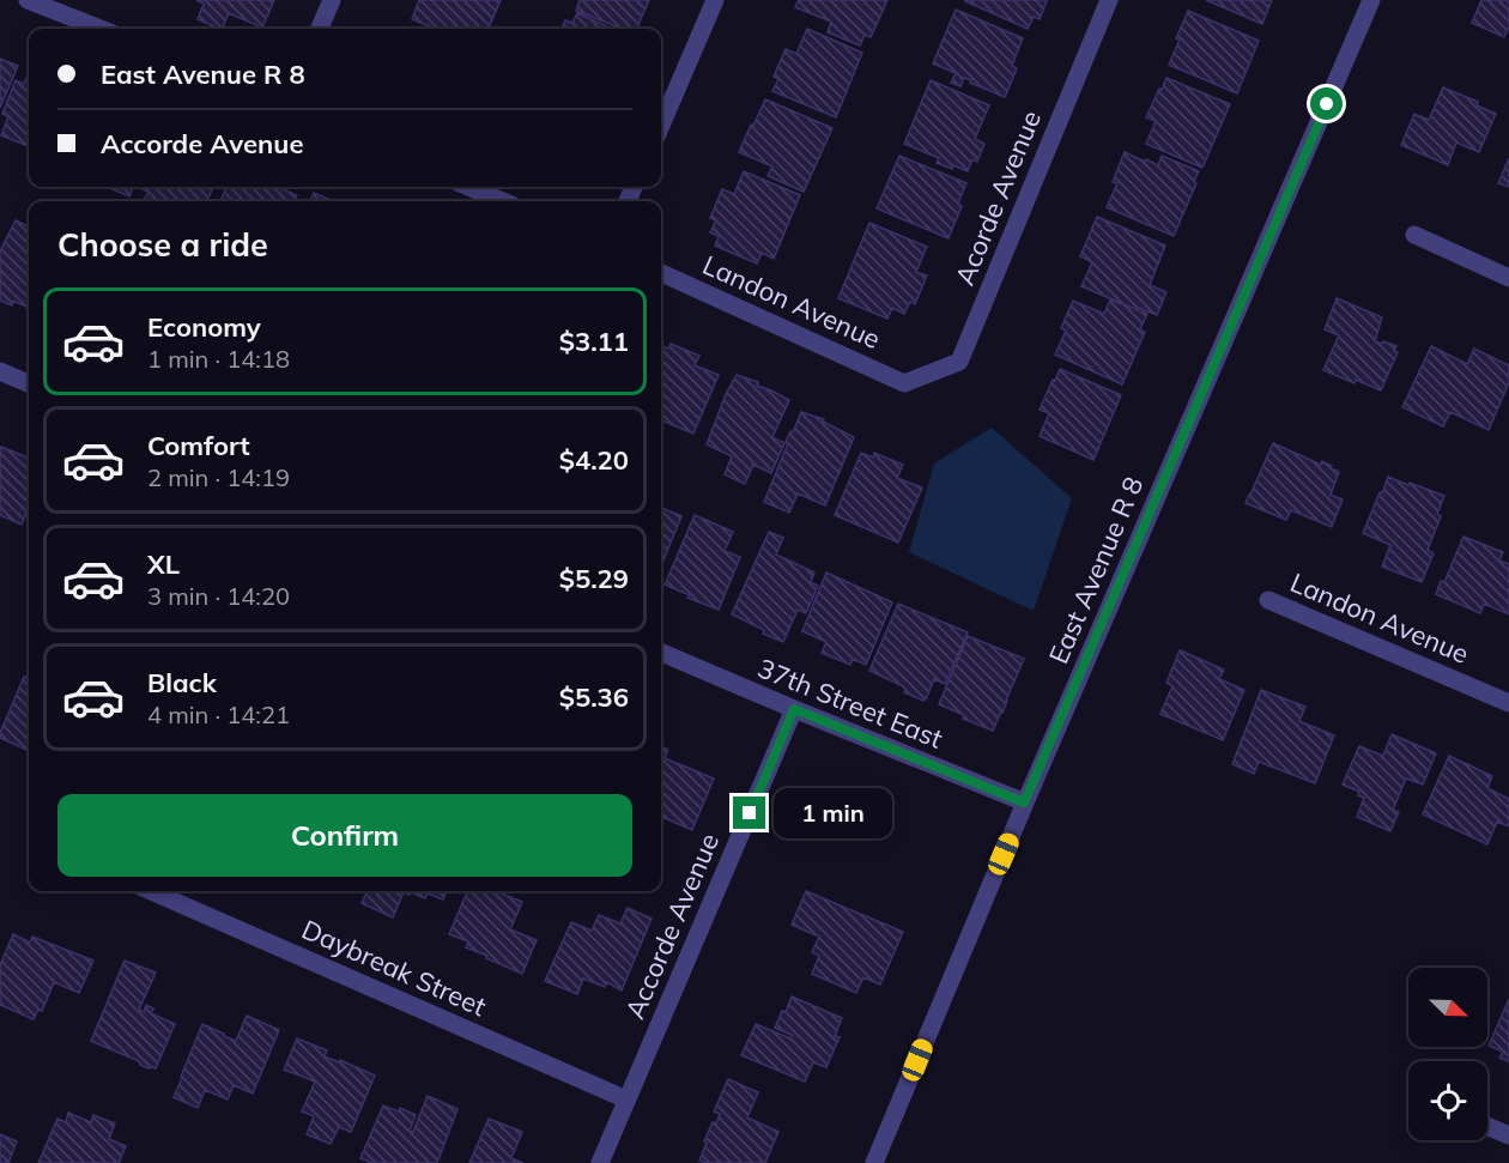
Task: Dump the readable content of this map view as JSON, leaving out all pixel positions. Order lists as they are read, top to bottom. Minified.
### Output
{"streets":{"street":["Acorde Avenue","Landon Avenue","East Avenue R 8","37th Street East","Accorde Avenue","Daybreak Street"]},"crossings":[["Acorde Avenue","Landon Avenue"],["East Avenue R 8","37th Street East"],["37th Street East","Accorde Avenue"],["Accorde Avenue","Daybreak Street"]],"north":"bottom right","page":{"banner":["East Avenue R 8","Accorde Avenue"],"heading":"Choose a ride","list":[{"name":"Economy","note":"1 min · 14:18","value":"$3.11"},{"name":"Comfort","note":"2 min · 14:19","value":"$4.20"},{"name":"XL","note":"3 min · 14:20","value":"$5.29"},{"name":"Black","note":"4 min · 14:21","value":"$5.36"}],"buttons":"Confirm","bubble":"1 min"}}
